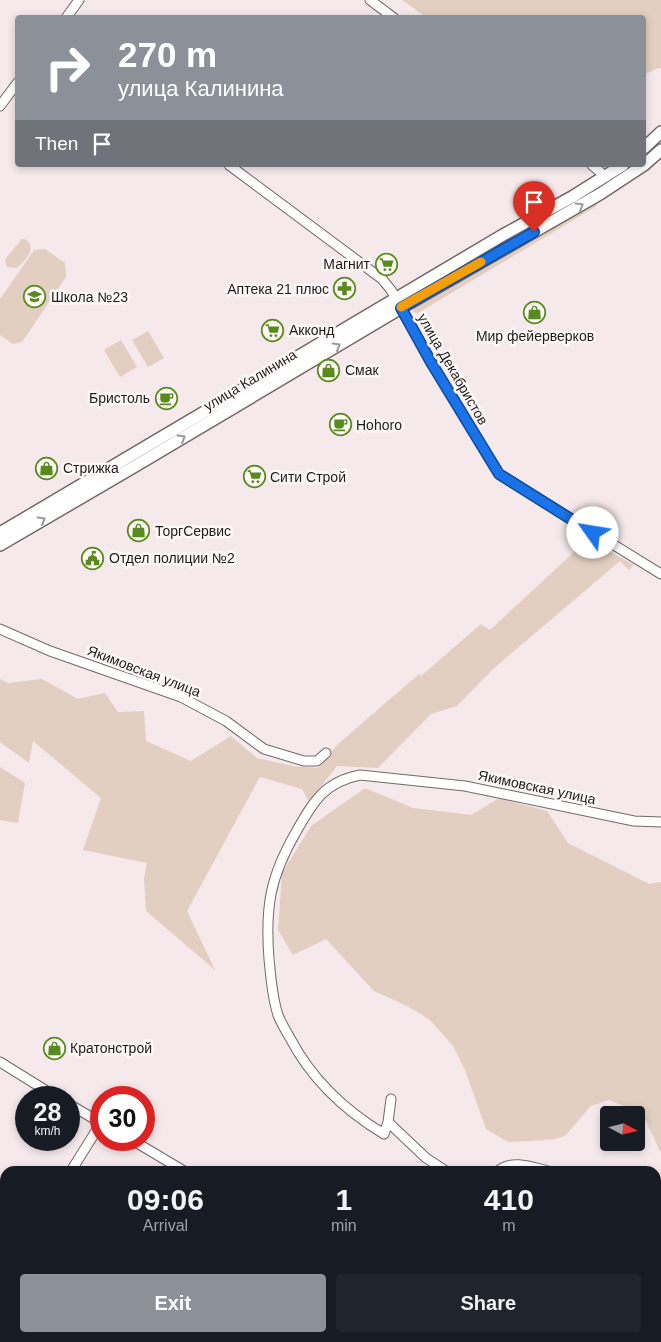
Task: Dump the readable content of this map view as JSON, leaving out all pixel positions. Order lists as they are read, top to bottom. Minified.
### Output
{"streets":{"main road":["улица Калинина"],"street":["улица Декабристов","Якимовская улица"]},"crossings":[["улица Декабристов","улица Калинина"]],"places":{"supermarket":["Магнит","Акконд","Сити Строй"],"pharmacy":["Аптека 21 плюс"],"school or university":["Школа №23"],"shop":["Мир фейерверков","Смак","Стрижка","ТоргСервис","Кратонстрой"],"cafe":["Бристоль","Hohoro"],"public building":["Отдел полиции №2"]},"north":"right","page":{"turn":["270 m","улица Калинина"],"then":"Then","speed":"28 km/h","limit":"30","eta":["09:06","Arrival","1","min","410","m"],"buttons":["Exit","Share"]}}
